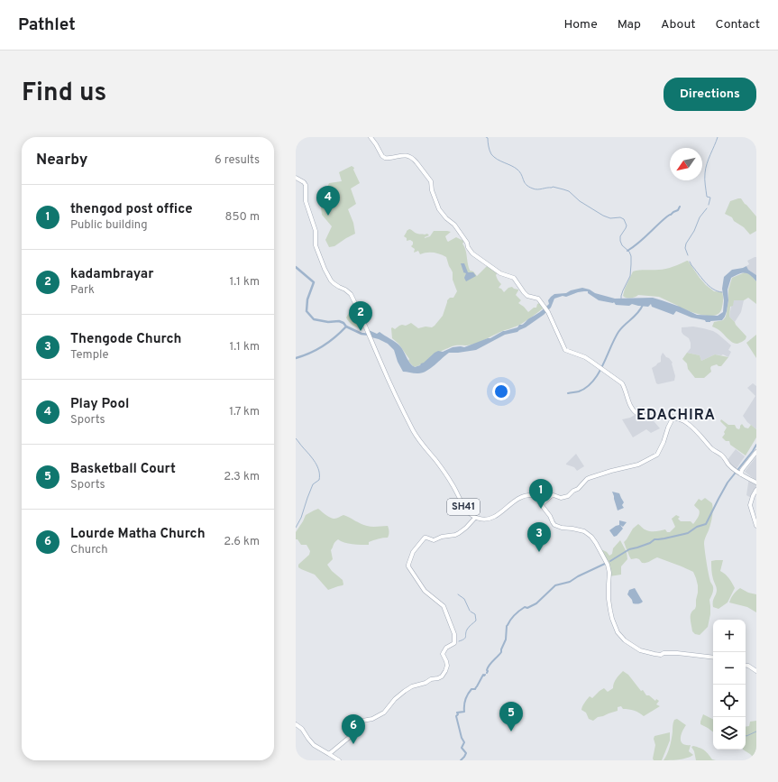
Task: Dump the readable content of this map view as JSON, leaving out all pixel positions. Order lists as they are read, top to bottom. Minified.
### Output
{"streets":{"main road":["SH41"]},"districts":["EDACHIRA"],"north":"bottom left","page":{"header":"Pathlet","nav":["Home","Map","About","Contact"],"title":"Find us","buttons":"Directions","heading":["Nearby","6 results"],"list":[{"mark":"1","name":"thengod post office","note":"Public building","value":"850 m"},{"mark":"2","name":"kadambrayar","note":"Park","value":"1.1 km"},{"mark":"3","name":"Thengode Church","note":"Temple","value":"1.1 km"},{"mark":"4","name":"Play Pool","note":"Sports","value":"1.7 km"},{"mark":"5","name":"Basketball Court","note":"Sports","value":"2.3 km"},{"mark":"6","name":"Lourde Matha Church","note":"Church","value":"2.6 km"}],"pins":["4","2","1","3","5","6"],"map_buttons":["+","−"]}}
